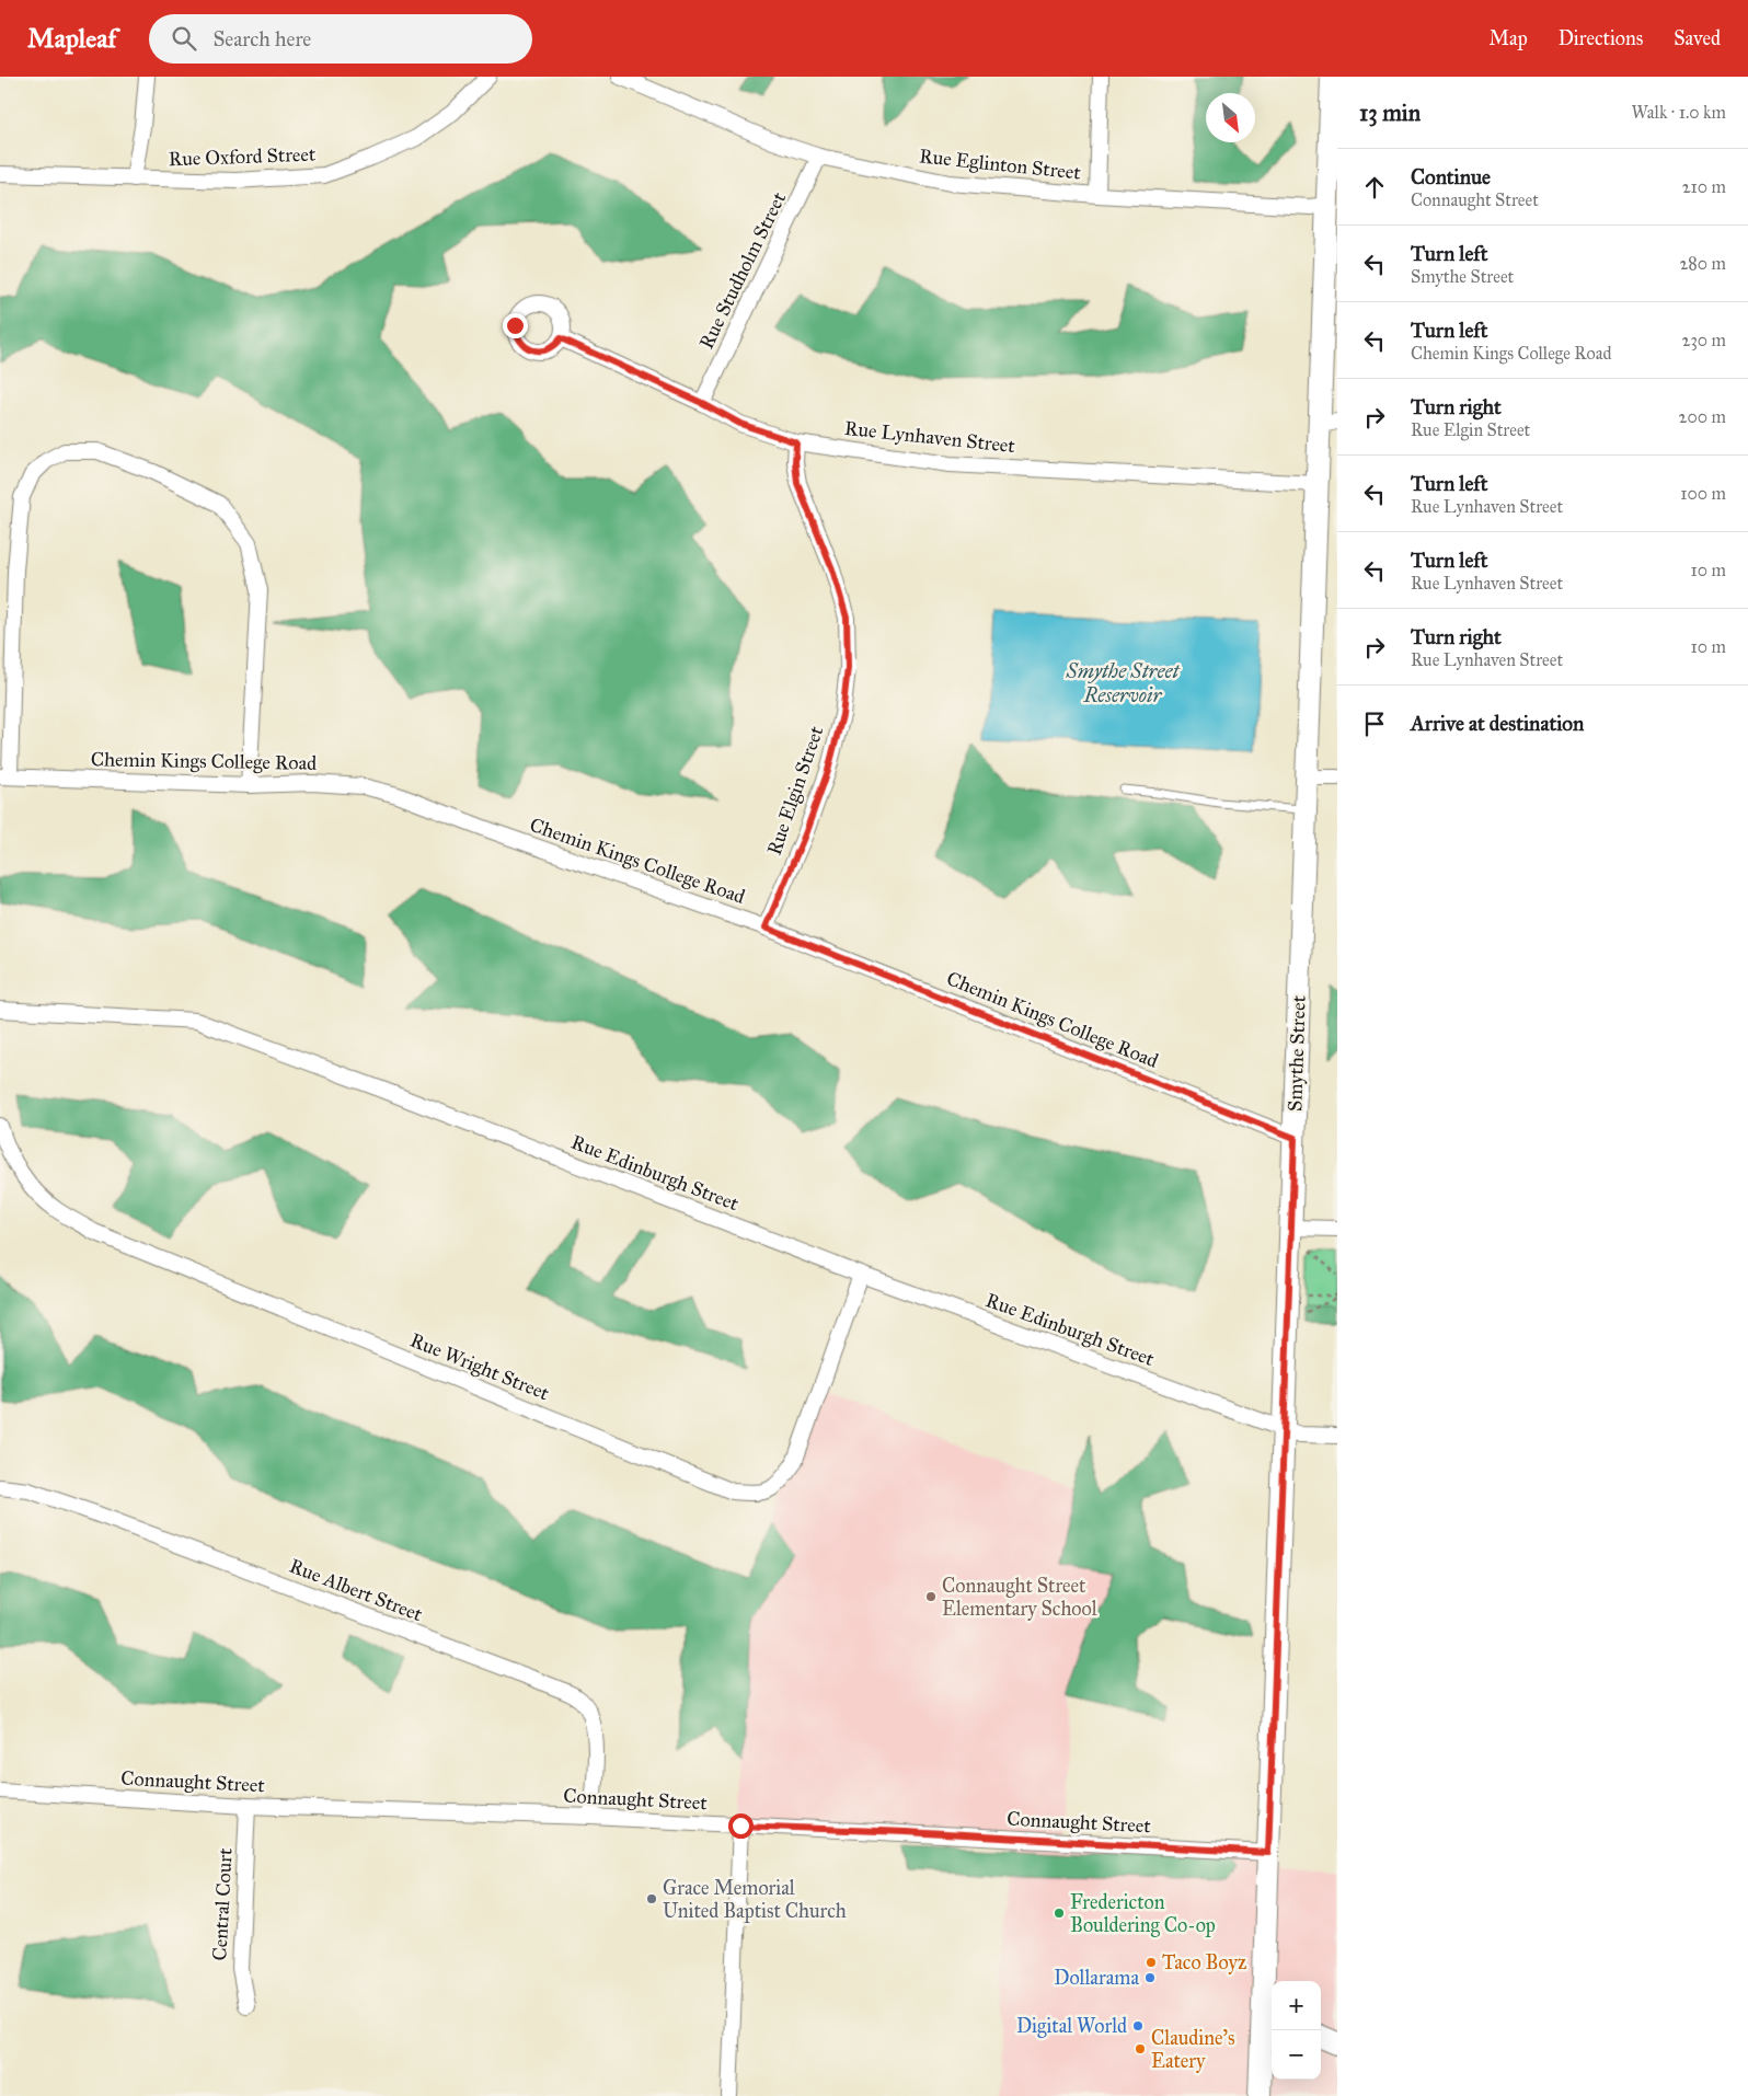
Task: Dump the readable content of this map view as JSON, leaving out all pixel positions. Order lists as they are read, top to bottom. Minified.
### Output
{"streets":{"main road":["Smythe Street"],"street":["Rue Oxford Street","Rue Eglinton Street","Rue Studholm Street","Rue Lynhaven Street","Chemin Kings College Road","Rue Elgin Street","Rue Edinburgh Street","Rue Wright Street","Rue Albert Street","Connaught Street","Central Court"]},"crossings":[["Rue Eglinton Street","Rue Studholm Street"],["Rue Eglinton Street","Smythe Street"],["Rue Studholm Street","Rue Lynhaven Street"],["Rue Lynhaven Street","Rue Elgin Street"],["Rue Lynhaven Street","Smythe Street"],["Chemin Kings College Road","Rue Elgin Street"],["Chemin Kings College Road","Smythe Street"],["Smythe Street","Rue Edinburgh Street"],["Smythe Street","Connaught Street"],["Rue Edinburgh Street","Rue Wright Street"],["Rue Albert Street","Connaught Street"],["Connaught Street","Central Court"]],"water":["Smythe Street Reservoir"],"places":["Connaught Street Elementary School","Grace Memorial United Baptist Church","Fredericton Bouldering Co-op","Taco Boyz","Dollarama","Digital World","Claudine's Eatery"],"north":"bottom right","page":{"header":"Mapleaf","search":"Search here","nav":["Map","Directions","Saved"],"heading":["13 min","Walk · 1.0 km"],"list":[["Continue","Connaught Street","210 m"],["Turn left","Smythe Street","280 m"],["Turn left","Chemin Kings College Road","230 m"],["Turn right","Rue Elgin Street","200 m"],["Turn left","Rue Lynhaven Street","100 m"],["Turn left","Rue Lynhaven Street","10 m"],["Turn right","Rue Lynhaven Street","10 m"],"Arrive at destination"],"map_buttons":["+","−"]}}
